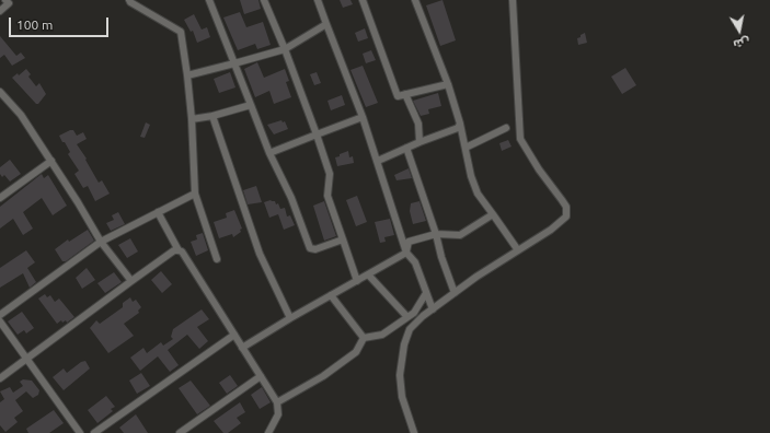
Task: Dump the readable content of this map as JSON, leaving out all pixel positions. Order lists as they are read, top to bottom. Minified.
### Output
{"scale_bar":"100 m","north":"bottom"}
